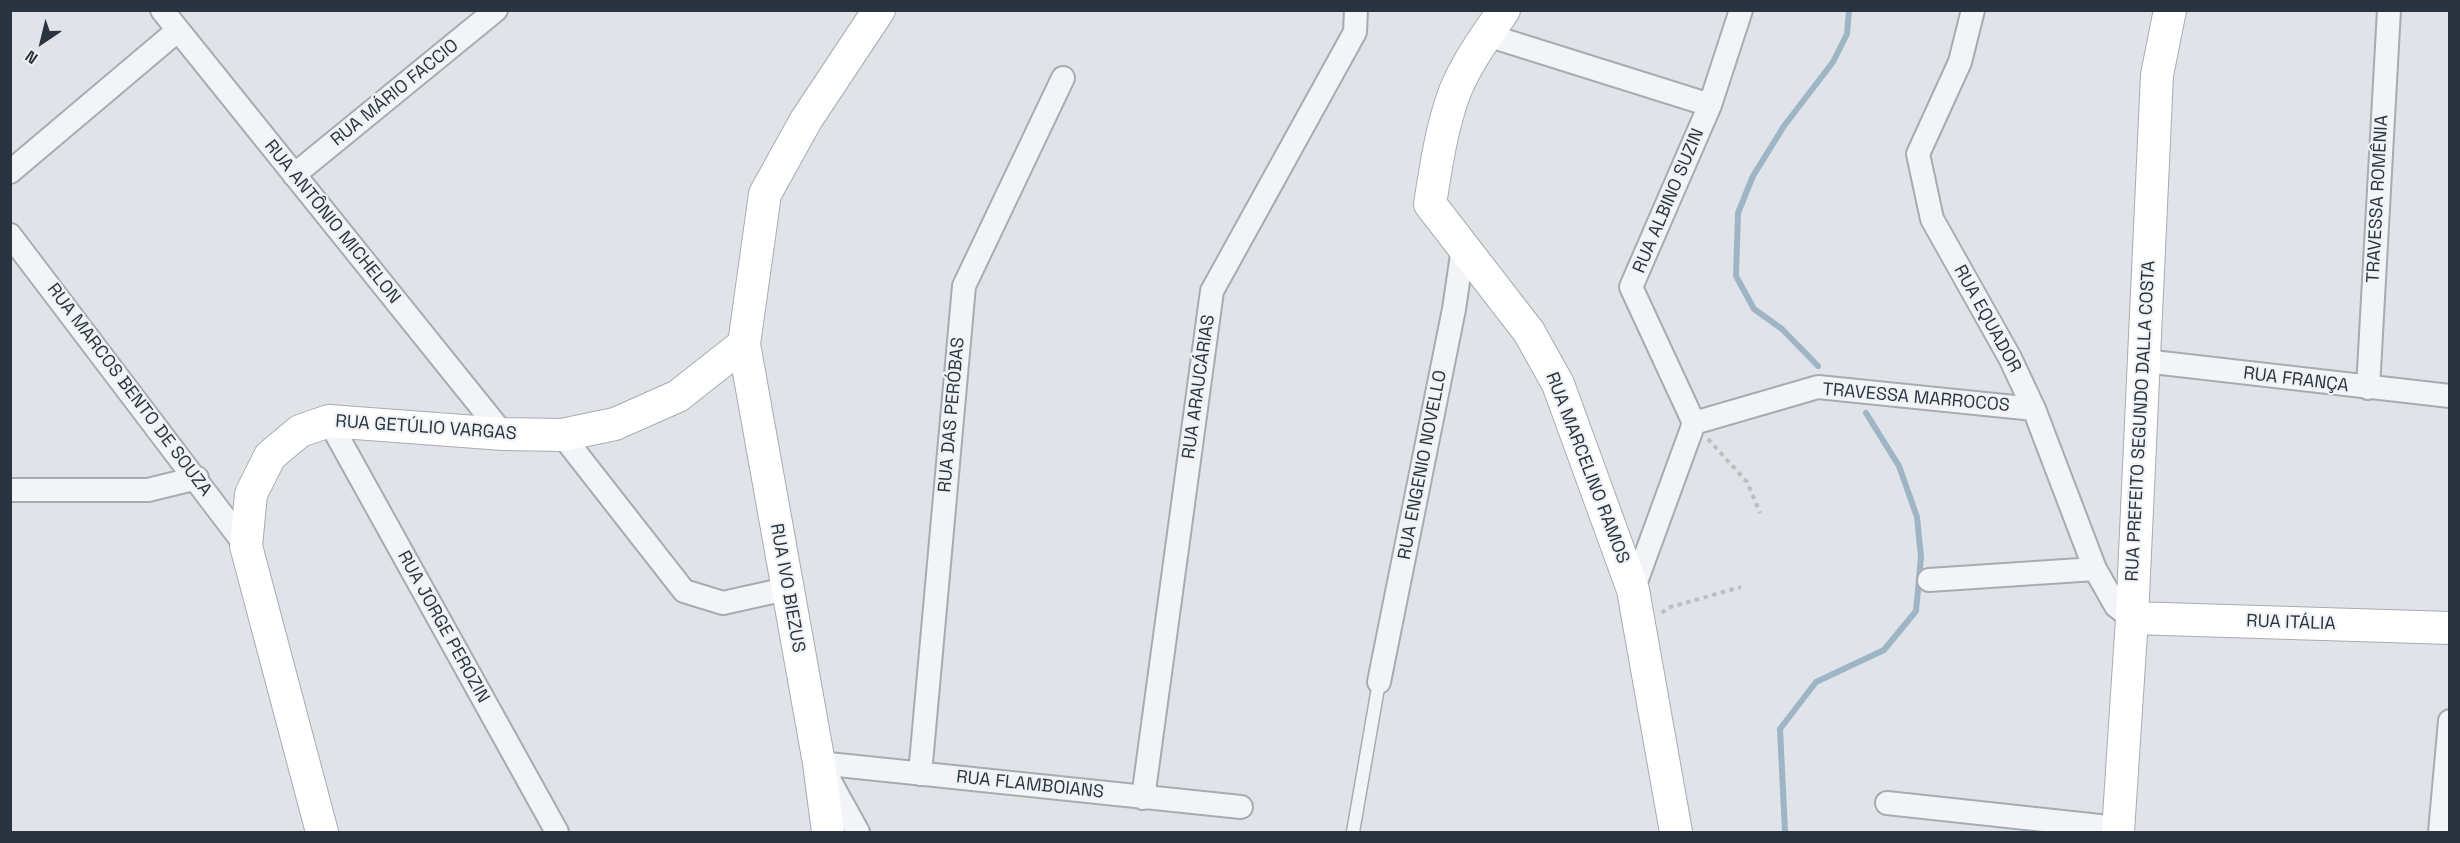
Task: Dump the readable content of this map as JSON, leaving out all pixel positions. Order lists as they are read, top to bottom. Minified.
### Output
{"streets":{"main road":["RUA PREFEITO SEGUNDO DALLA COSTA","RUA GETÚLIO VARGAS","RUA MARCELINO RAMOS","RUA IVO BIEZUS","RUA ITÁLIA"],"street":["RUA MÁRIO FACCIO","TRAVESSA ROMÊNIA","RUA ALBINO SUZIN","RUA ANTÔNIO MICHELON","RUA EQUADOR","RUA FRANÇA","RUA ARAUCÁRIAS","RUA MARCOS BENTO DE SOUZA","TRAVESSA MARROCOS","RUA DAS PERÓBAS","RUA ENGENIO NOVELLO","RUA JORGE PEROZIN","RUA FLAMBOIANS"]},"crossings":[["RUA MÁRIO FACCIO","RUA ANTÔNIO MICHELON"],["TRAVESSA ROMÊNIA","RUA FRANÇA"],["RUA ALBINO SUZIN","TRAVESSA MARROCOS"],["RUA ANTÔNIO MICHELON","RUA GETÚLIO VARGAS"],["RUA EQUADOR","TRAVESSA MARROCOS"],["RUA EQUADOR","RUA PREFEITO SEGUNDO DALLA COSTA"],["RUA EQUADOR","RUA ITÁLIA"],["RUA FRANÇA","RUA PREFEITO SEGUNDO DALLA COSTA"],["RUA ARAUCÁRIAS","RUA FLAMBOIANS"],["RUA MARCOS BENTO DE SOUZA","RUA GETÚLIO VARGAS"],["RUA DAS PERÓBAS","RUA FLAMBOIANS"],["RUA PREFEITO SEGUNDO DALLA COSTA","RUA ITÁLIA"],["RUA GETÚLIO VARGAS","RUA IVO BIEZUS"],["RUA GETÚLIO VARGAS","RUA JORGE PEROZIN"],["RUA ENGENIO NOVELLO","RUA MARCELINO RAMOS"],["RUA IVO BIEZUS","RUA FLAMBOIANS"]],"north":"bottom left"}
